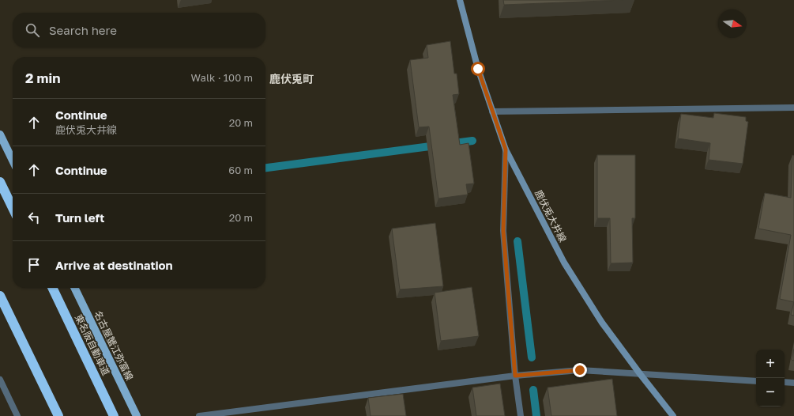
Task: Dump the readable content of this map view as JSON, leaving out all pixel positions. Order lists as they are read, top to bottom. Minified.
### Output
{"streets":{"highway":["東名阪自動車道"],"main road":["鹿伏兎大井線","名古屋蟹江弥富線"]},"districts":["鹿伏兎町"],"north":"right","page":{"search":"Search here","heading":["2 min","Walk · 100 m"],"list":[["Continue","鹿伏兎大井線","20 m"],["Continue","60 m"],["Turn left","20 m"],"Arrive at destination"],"map_buttons":["+","−"]}}
